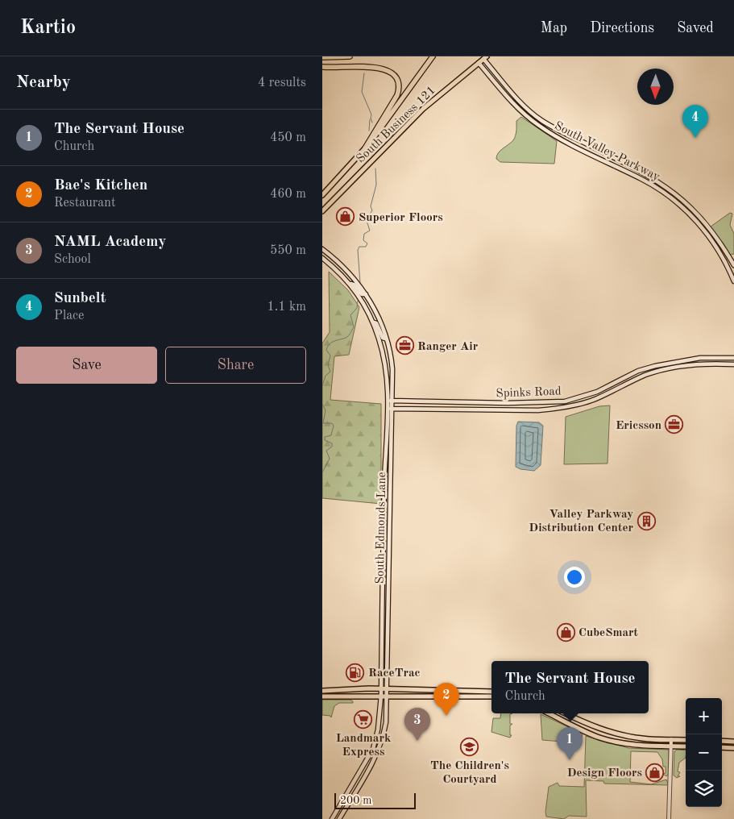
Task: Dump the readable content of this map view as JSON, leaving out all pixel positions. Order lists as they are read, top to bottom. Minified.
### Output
{"streets":{"main road":["South Business 121","South Valley Parkway","Spinks Road","South Edmonds Lane"]},"crossings":[["South Business 121","South Valley Parkway"],["Spinks Road","South Edmonds Lane"]],"places":{"shop":["Superior Floors","CubeSmart","Design Floors"],"office":["Ranger Air","Ericsson"],"building":["Valley Parkway Distribution Center"],"fuel station":["RaceTrac"],"supermarket":["Landmark Express"],"school or university":["The Children's Courtyard"]},"scale_bar":"200 m","north":"bottom","page":{"header":"Kartio","nav":["Map","Directions","Saved"],"heading":["Nearby","4 results"],"pins":["4","2","3","1"],"list":[{"mark":"1","name":"The Servant House","note":"Church","value":"450 m"},{"mark":"2","name":"Bae's Kitchen","note":"Restaurant","value":"460 m"},{"mark":"3","name":"NAML Academy","note":"School","value":"550 m"},{"mark":"4","name":"Sunbelt","note":"Place","value":"1.1 km"}],"buttons":["Save","Share"],"popup":["The Servant House","Church"],"map_buttons":["+","−"],"scale":"200 m"}}
